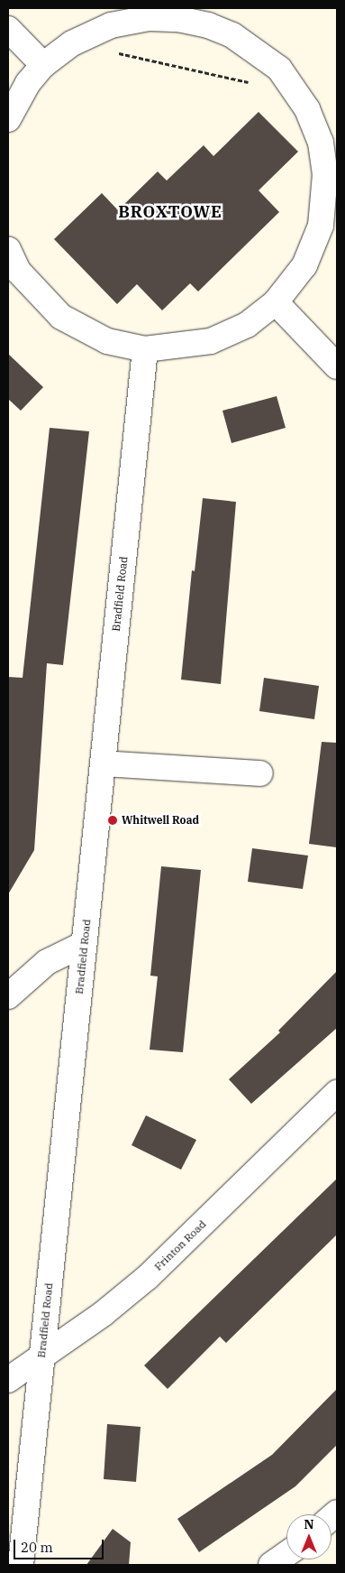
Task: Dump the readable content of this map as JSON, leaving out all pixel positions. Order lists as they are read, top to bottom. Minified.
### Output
{"streets":{"street":["Bradfield Road","Frinton Road"]},"crossings":[["Bradfield Road","Frinton Road"]],"districts":["BROXTOWE"],"places":["Whitwell Road"],"scale_bar":"20 m","north":"top"}
